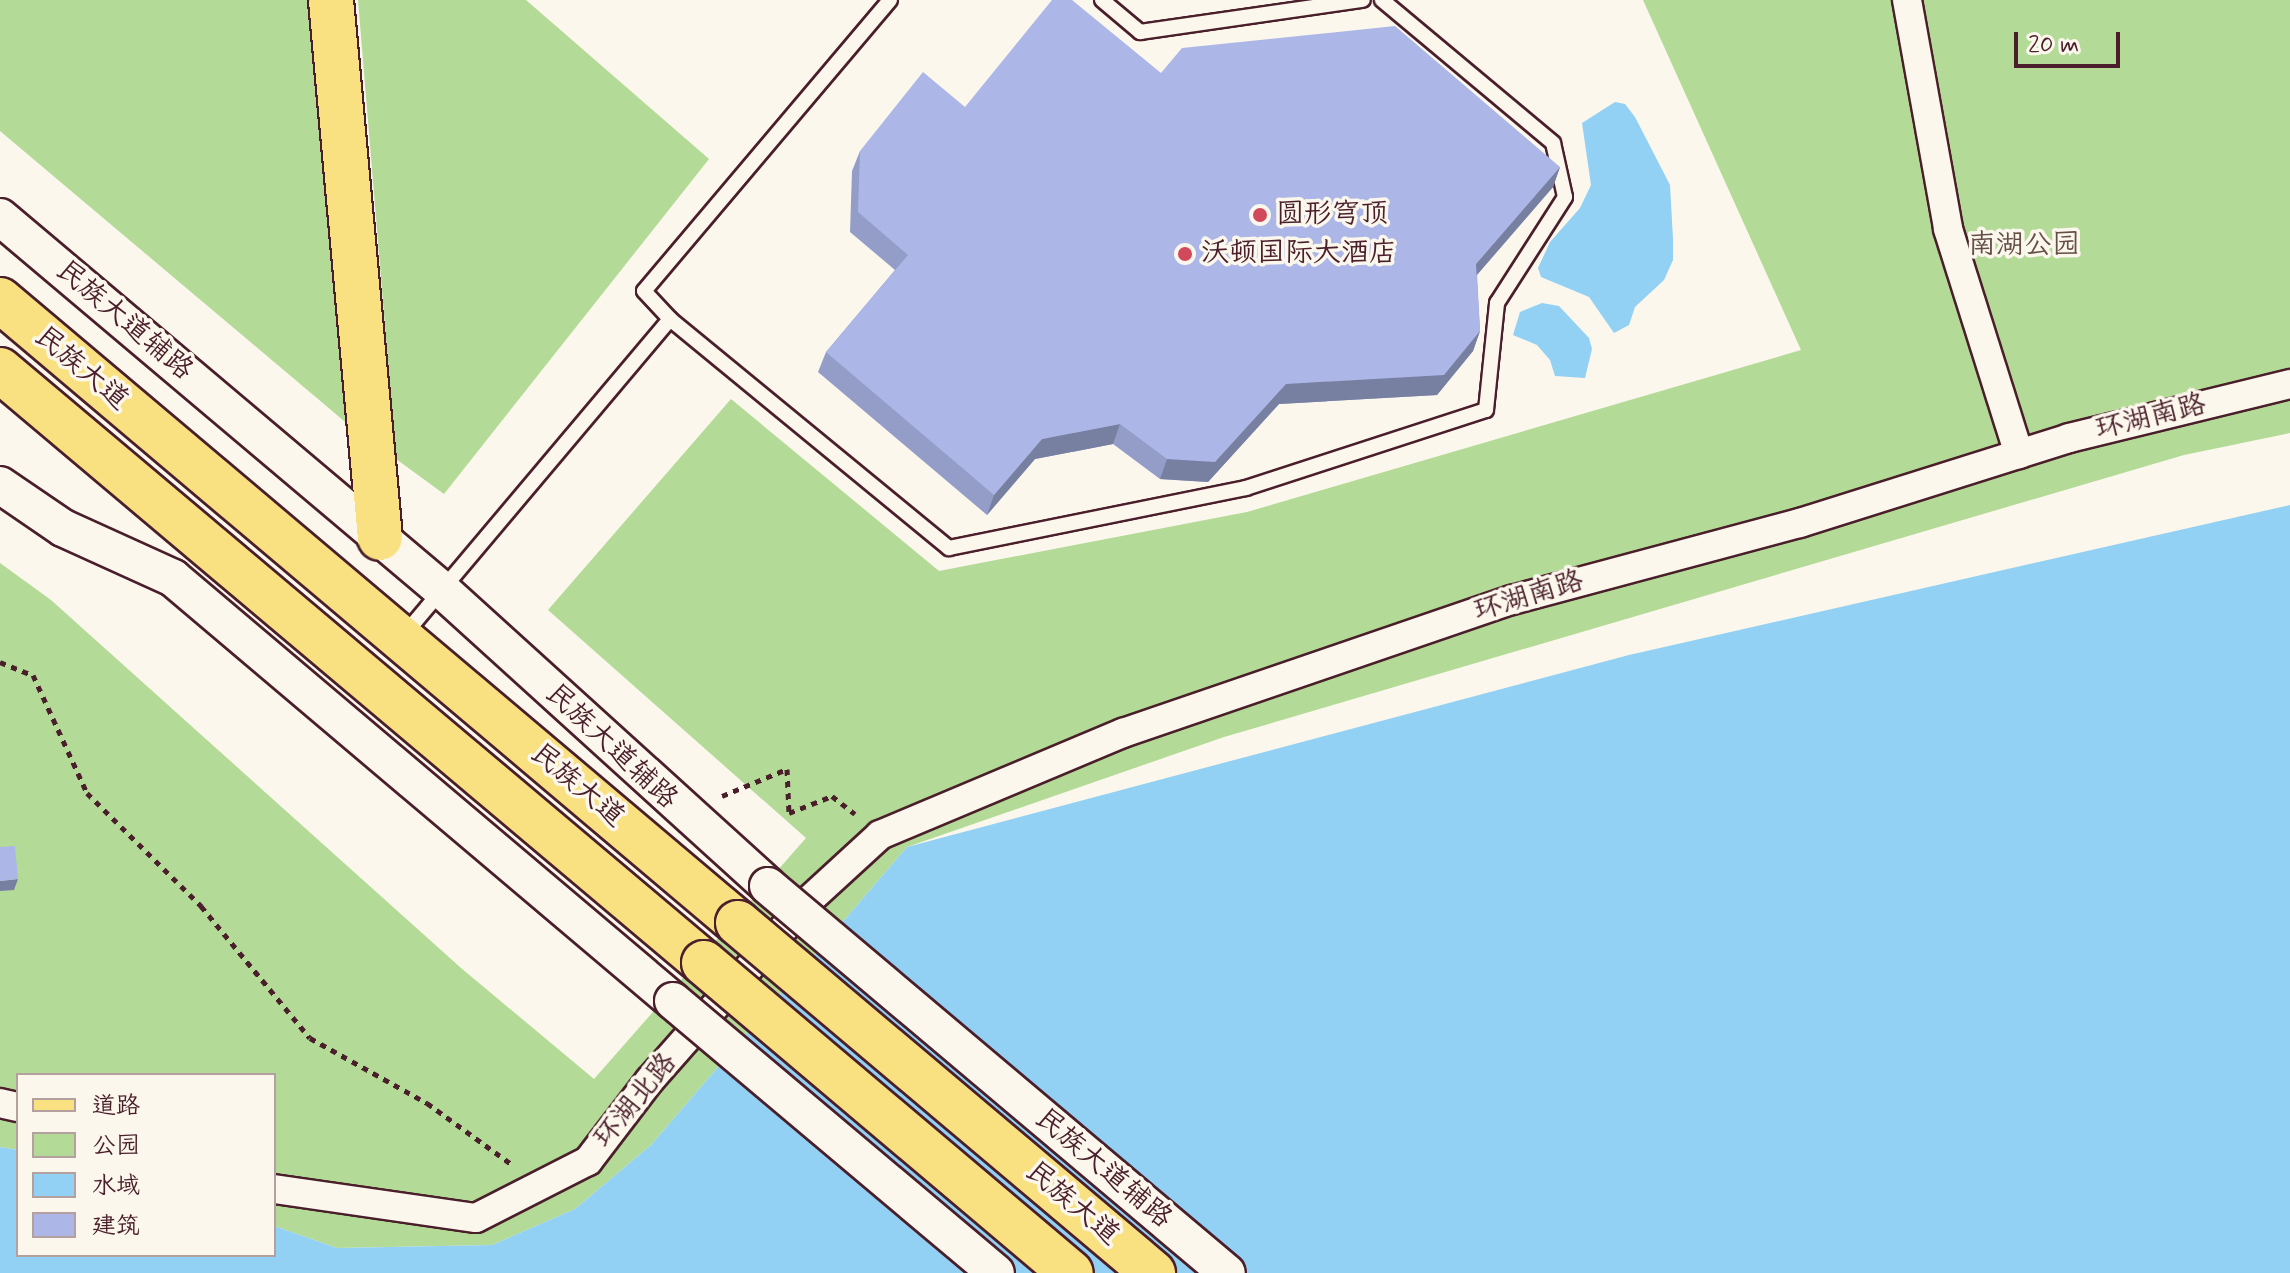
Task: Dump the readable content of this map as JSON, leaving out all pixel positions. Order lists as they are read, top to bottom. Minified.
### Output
{"streets":{"main road":["民族大道"],"street":["民族大道辅路","环湖南路","环湖北路"]},"crossings":[["环湖南路","环湖北路"]],"parks":["南湖公园"],"places":["圆形穹顶","沃顿国际大酒店"],"legend":["道路","公园","水域","建筑"],"scale_bar":"20 m"}
